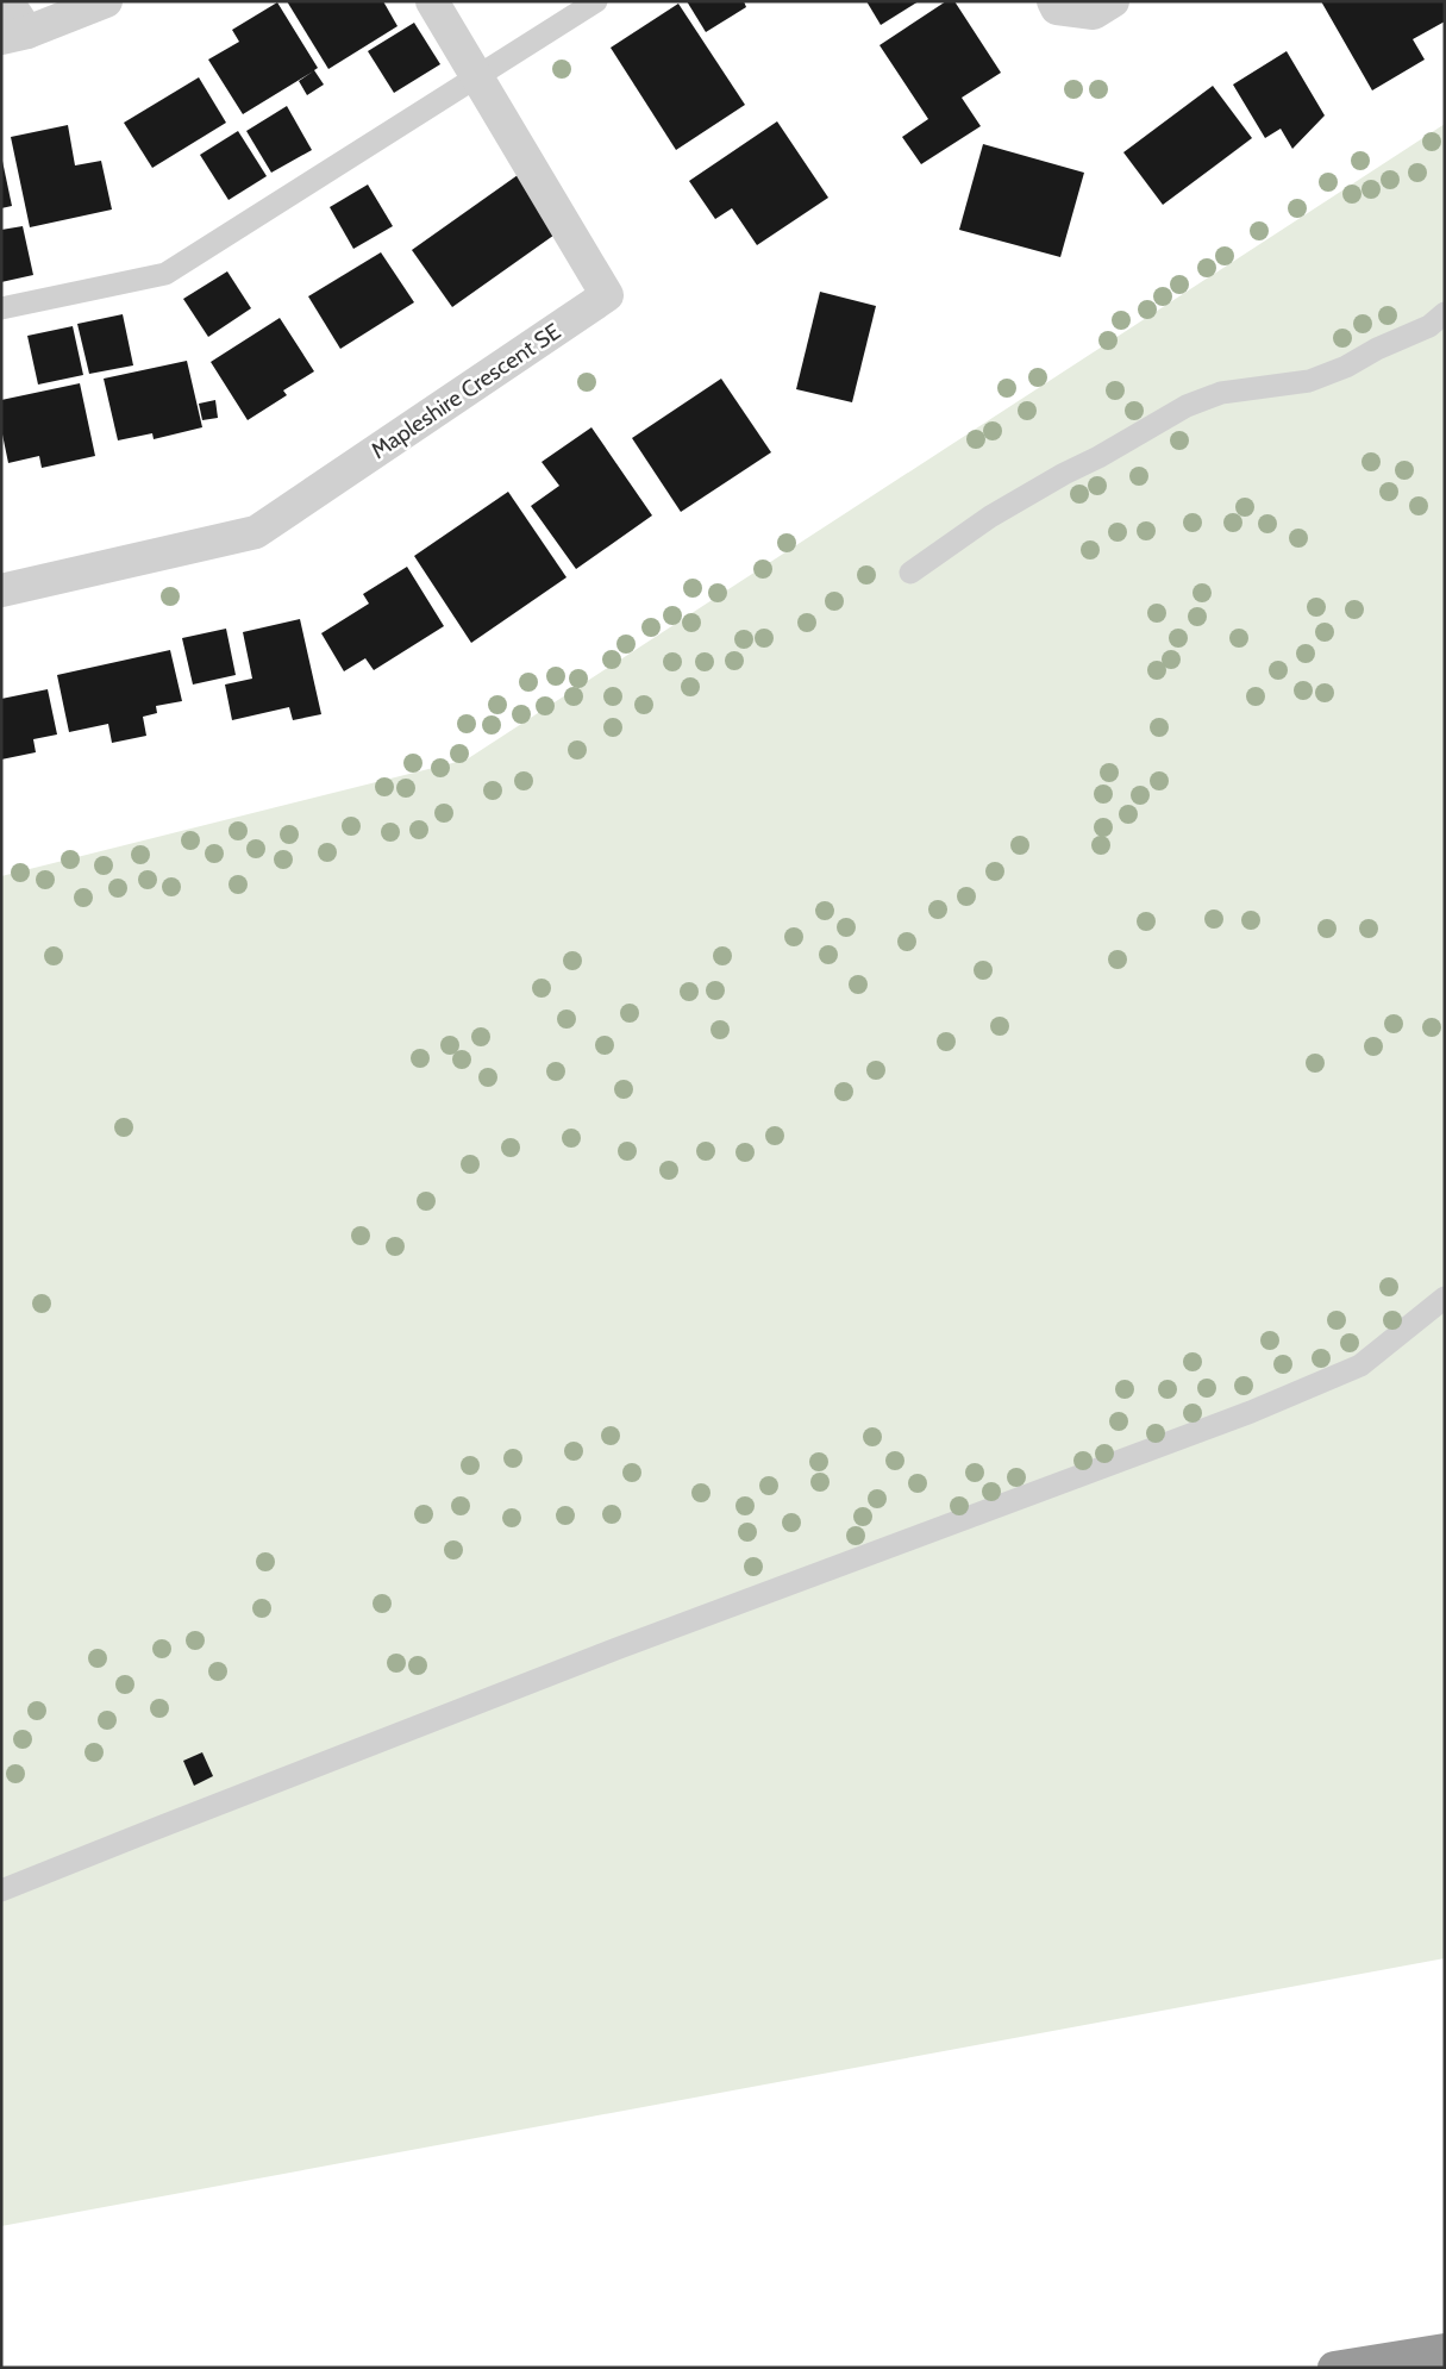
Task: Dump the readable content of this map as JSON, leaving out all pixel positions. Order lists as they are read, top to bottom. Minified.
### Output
{"streets":{"street":["Mapleshire Crescent SE"]}}
